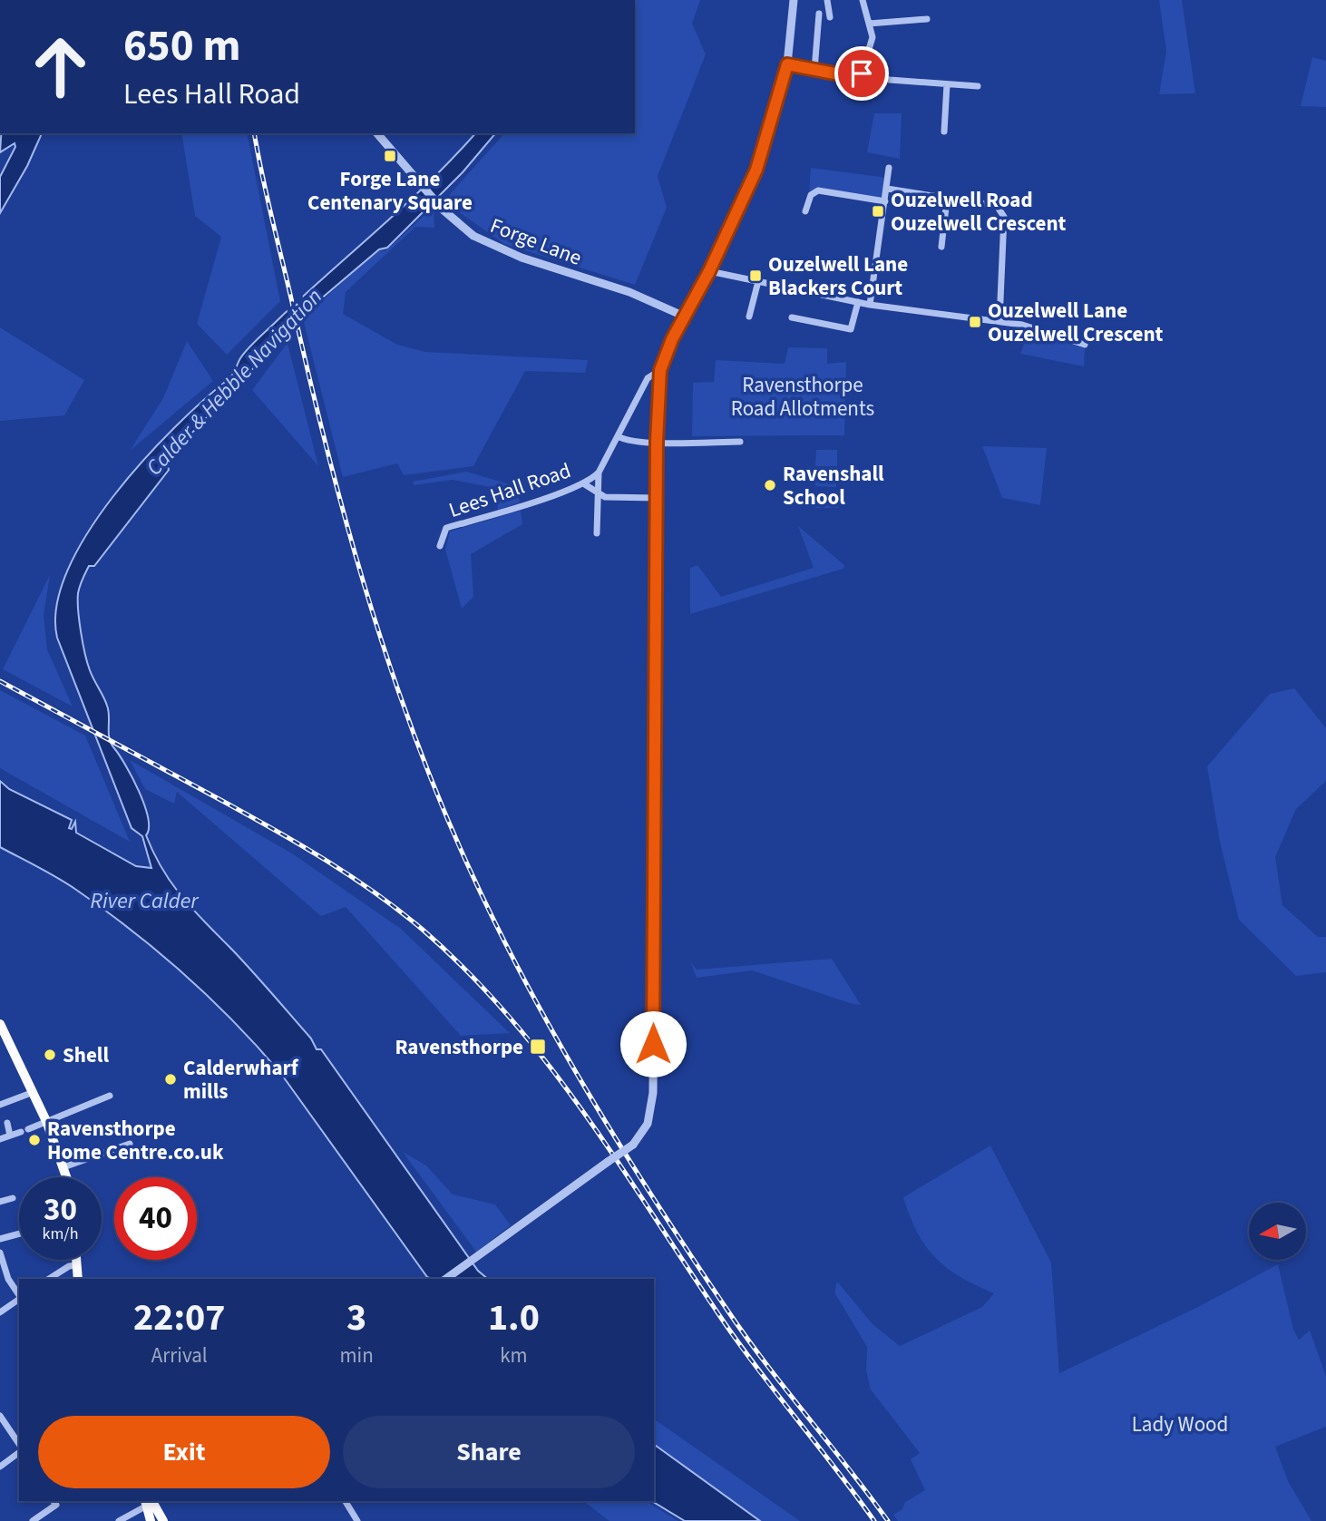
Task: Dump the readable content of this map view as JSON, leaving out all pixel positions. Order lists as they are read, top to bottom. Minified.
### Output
{"streets":{"street":["Forge Lane","Lees Hall Road"]},"crossings":[["Forge Lane","Lees Hall Road"]],"water":["Calder & Hebble Navigation","River Calder"],"parks":["Ravensthorpe Road Allotments","Lady Wood"],"places":{"transit":["Forge Lane Centenary Square","Ouzelwell Road Ouzelwell Crescent","Ouzelwell Lane Blackers Court","Ouzelwell Lane Ouzelwell Crescent","Ravensthorpe"],"other":["Ravenshall School","Shell","Calderwharf mills","Ravensthorpe Home Centre.co.uk"]},"north":"left","page":{"turn":["650 m","Lees Hall Road"],"speed":"30 km/h","limit":"40","eta":["22:07","Arrival","3","min","1.0","km"],"buttons":["Exit","Share"]}}
